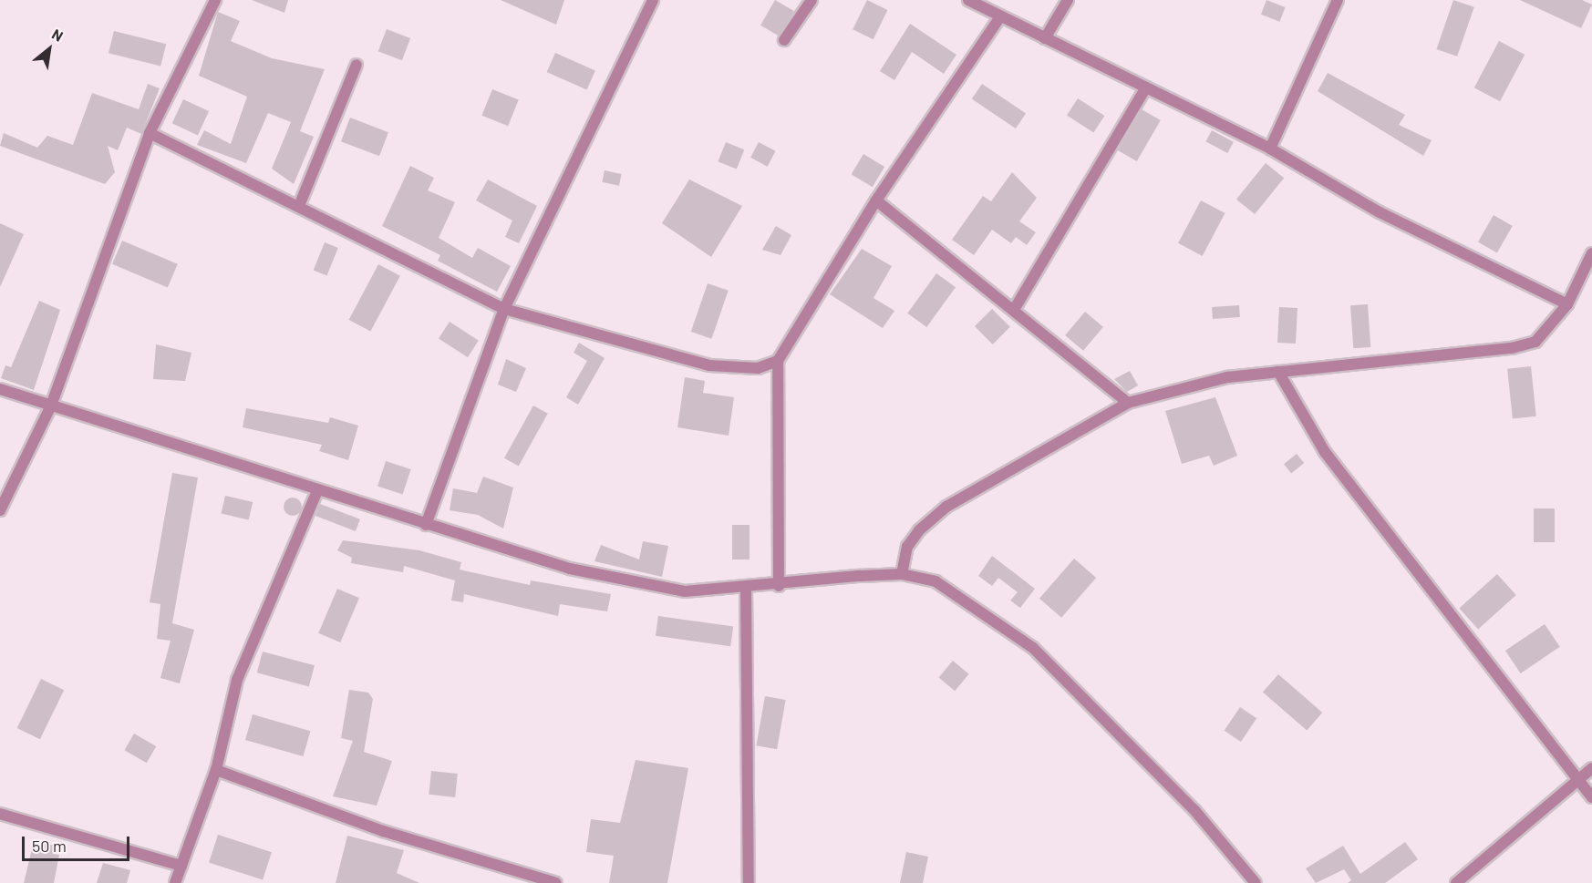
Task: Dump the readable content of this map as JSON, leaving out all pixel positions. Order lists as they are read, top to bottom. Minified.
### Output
{"scale_bar":"50 m","north":"top right"}
